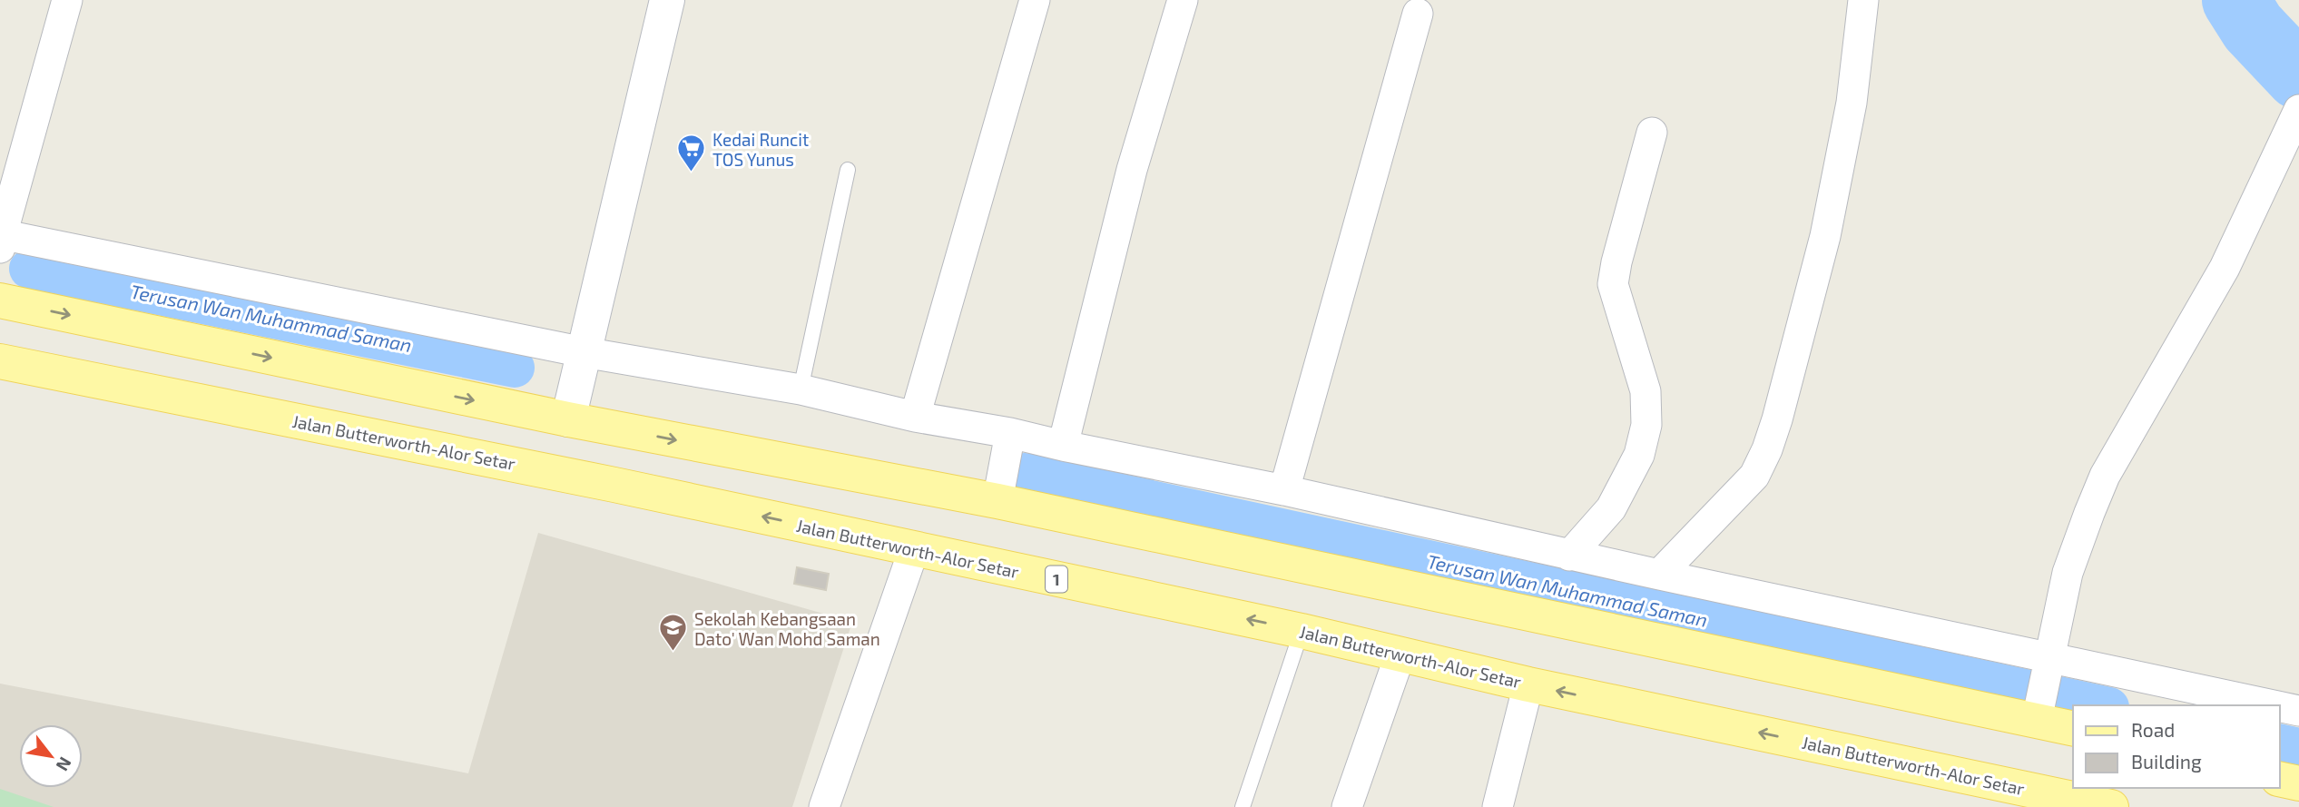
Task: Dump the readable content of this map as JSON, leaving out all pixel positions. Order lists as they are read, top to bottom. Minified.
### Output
{"streets":{"main road":["Jalan Butterworth-Alor Setar","1"]},"water":["Terusan Wan Muhammad Saman"],"places":{"supermarket":["Kedai Runcit TOS Yunus"],"school or university":["Sekolah Kebangsaan Dato' Wan Mohd Saman"]},"legend":["Road","Building"],"north":"bottom right"}
